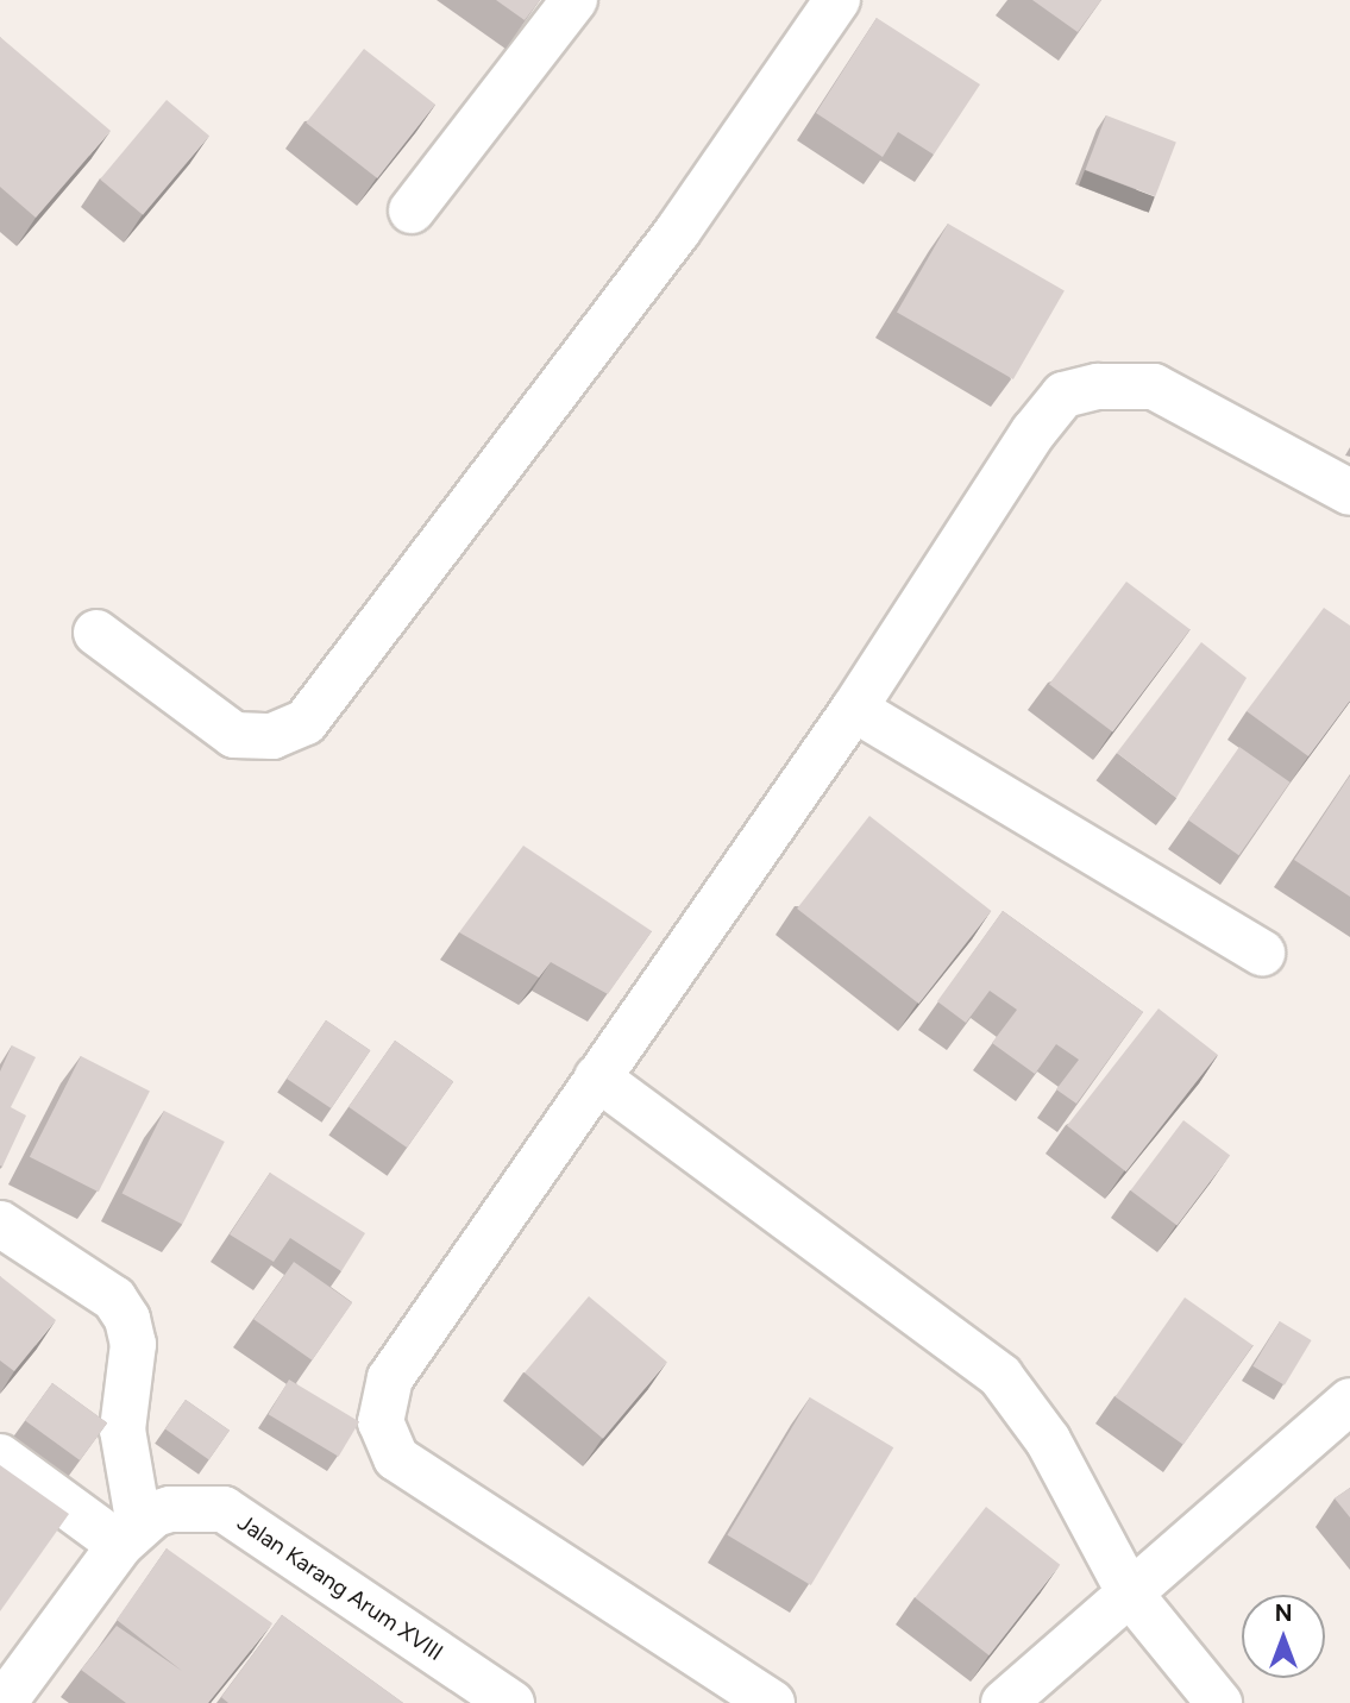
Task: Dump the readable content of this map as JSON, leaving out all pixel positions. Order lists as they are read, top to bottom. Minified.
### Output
{"streets":{"street":["Jalan Karang Arum XVIII"]},"north":"top"}
